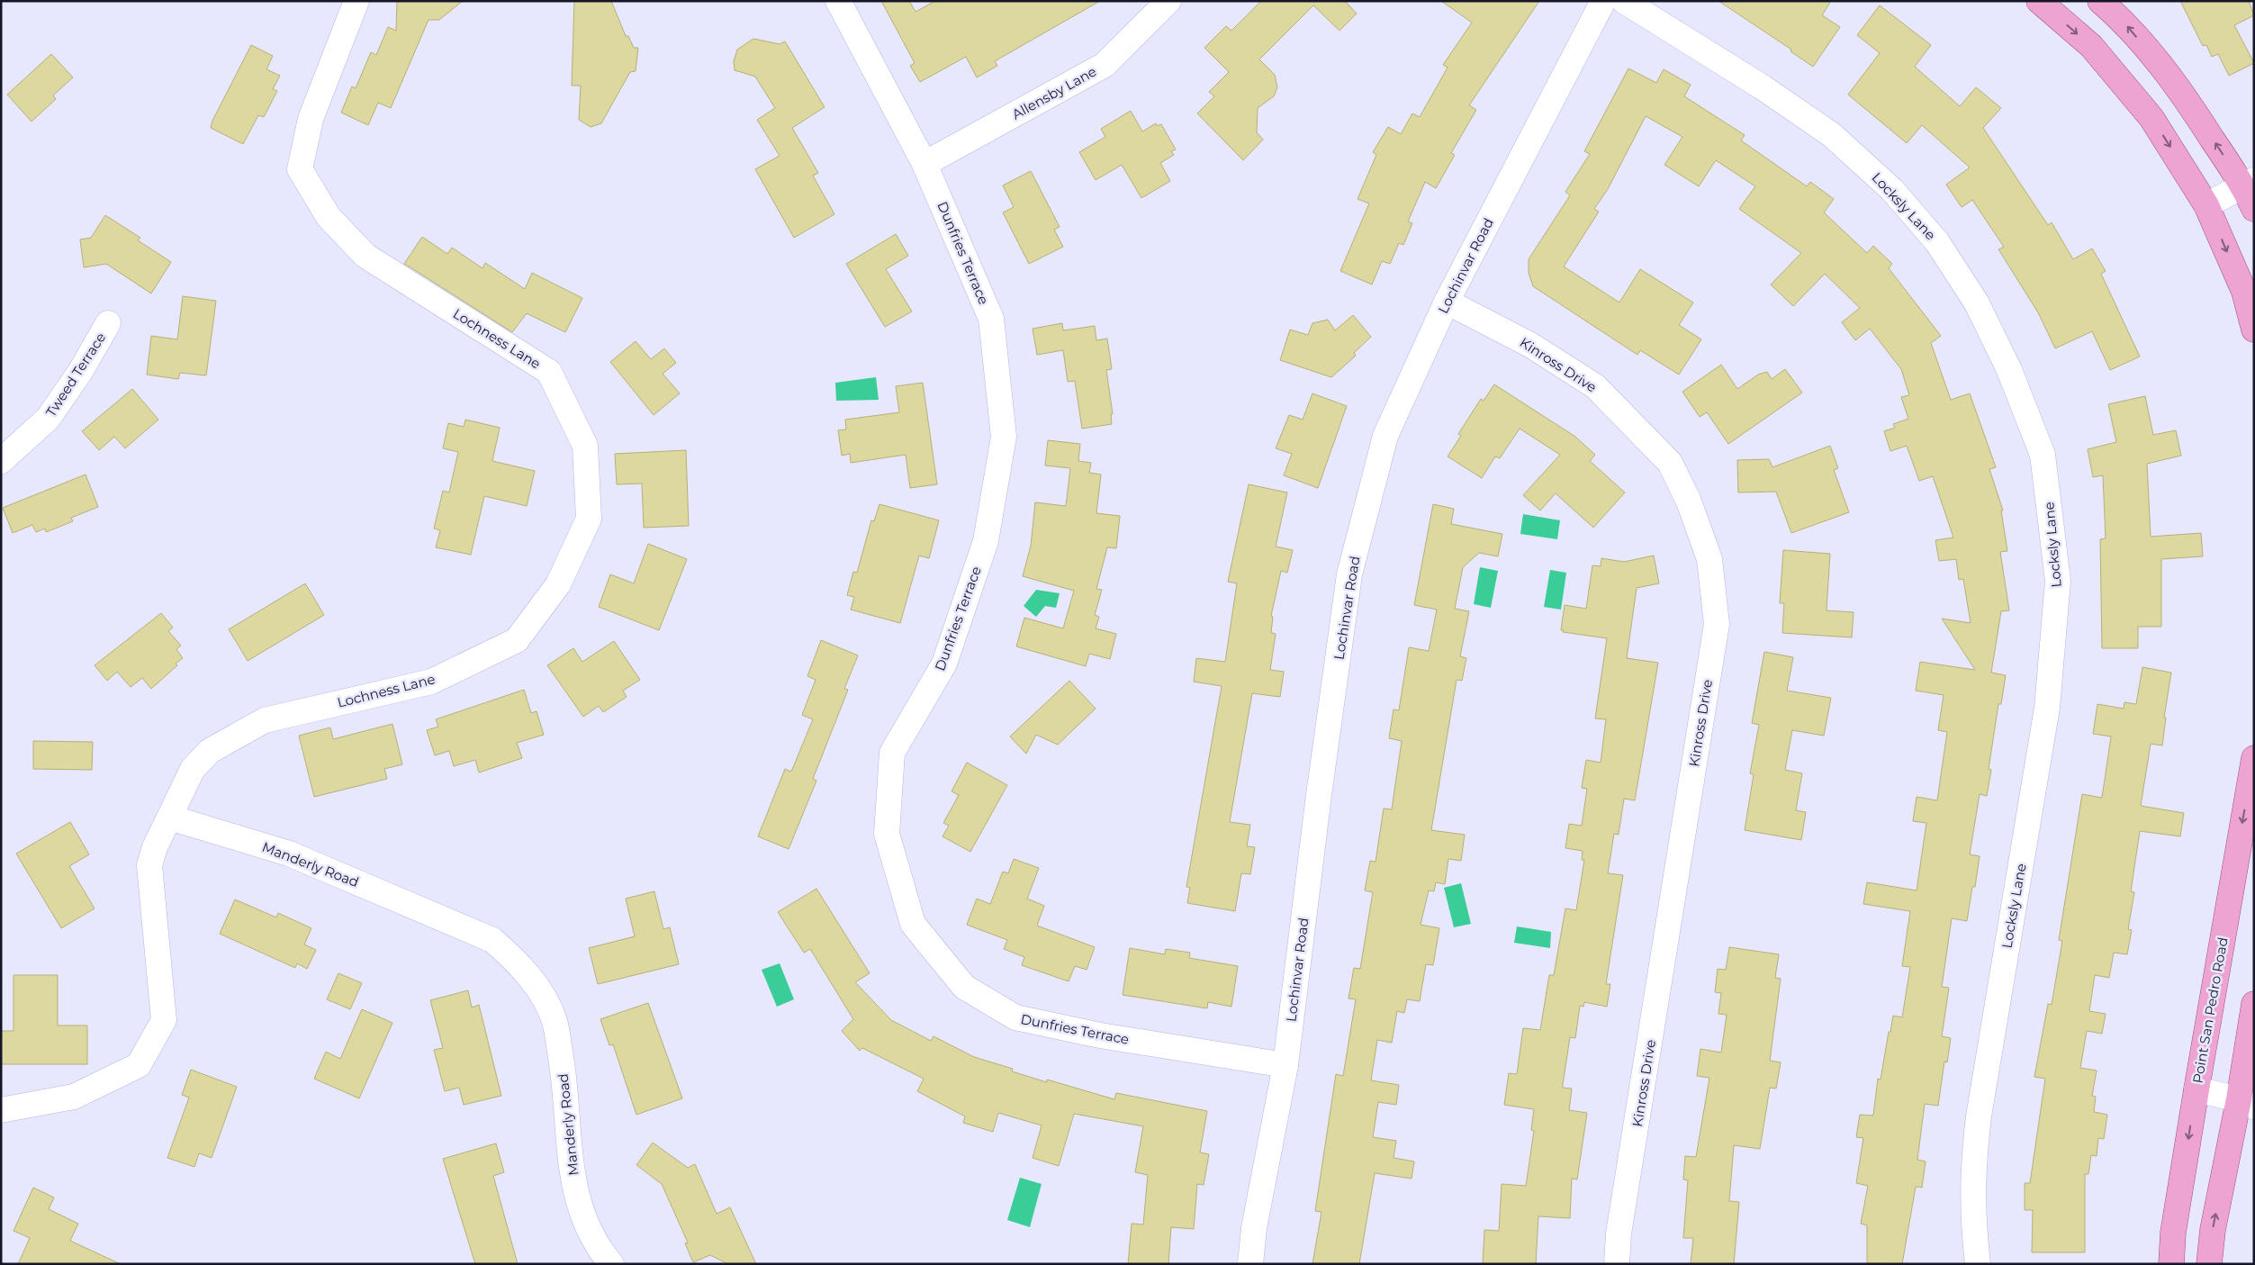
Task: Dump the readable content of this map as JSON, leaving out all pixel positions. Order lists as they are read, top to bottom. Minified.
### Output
{"streets":{"main road":["Point San Pedro Road"],"street":["Allensby Lane","Locksly Lane","Dunfries Terrace","Lochinvar Road","Lochness Lane","Kinross Drive","Tweed Terrace","Manderly Road"]},"crossings":[["Allensby Lane","Dunfries Terrace"],["Dunfries Terrace","Lochinvar Road"],["Lochinvar Road","Kinross Drive"],["Lochness Lane","Manderly Road"]]}
